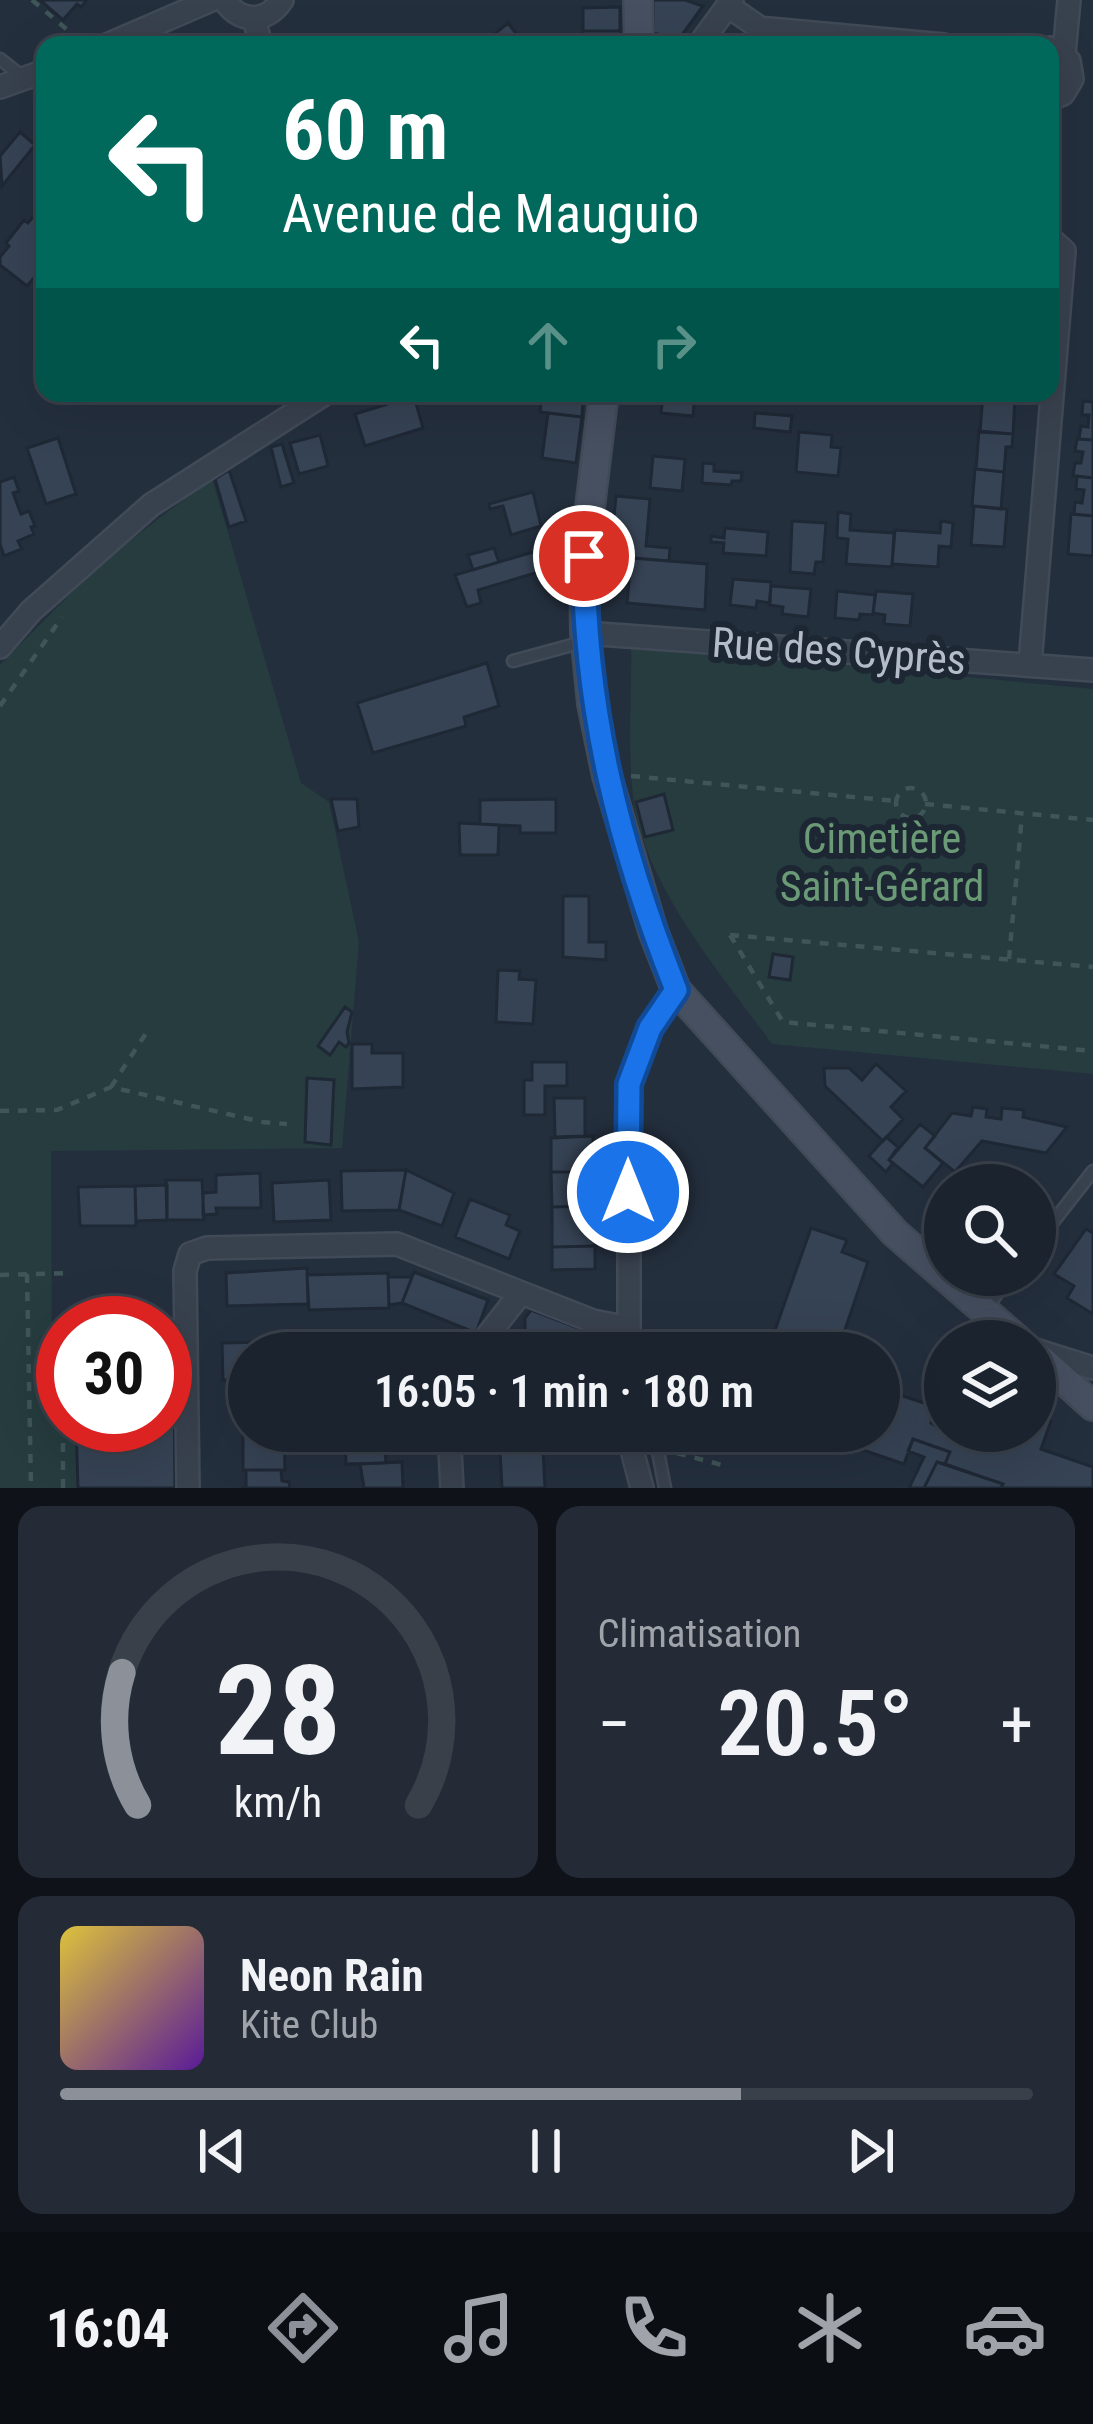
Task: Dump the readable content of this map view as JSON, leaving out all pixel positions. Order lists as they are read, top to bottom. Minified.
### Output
{"streets":{"street":["Rue des Cyprès"]},"parks":["Cimetière Saint-Gérard"],"page":{"turn":["60 m","Avenue de Mauguio"],"limit":"30","trip":"16:05 · 1 min · 180 m","tile":"Climatisation","heat":["−","20.5°","+"],"song":["Neon Rain","Kite Club"],"tabs":"16:04","gauge":["28","km/h"]}}
